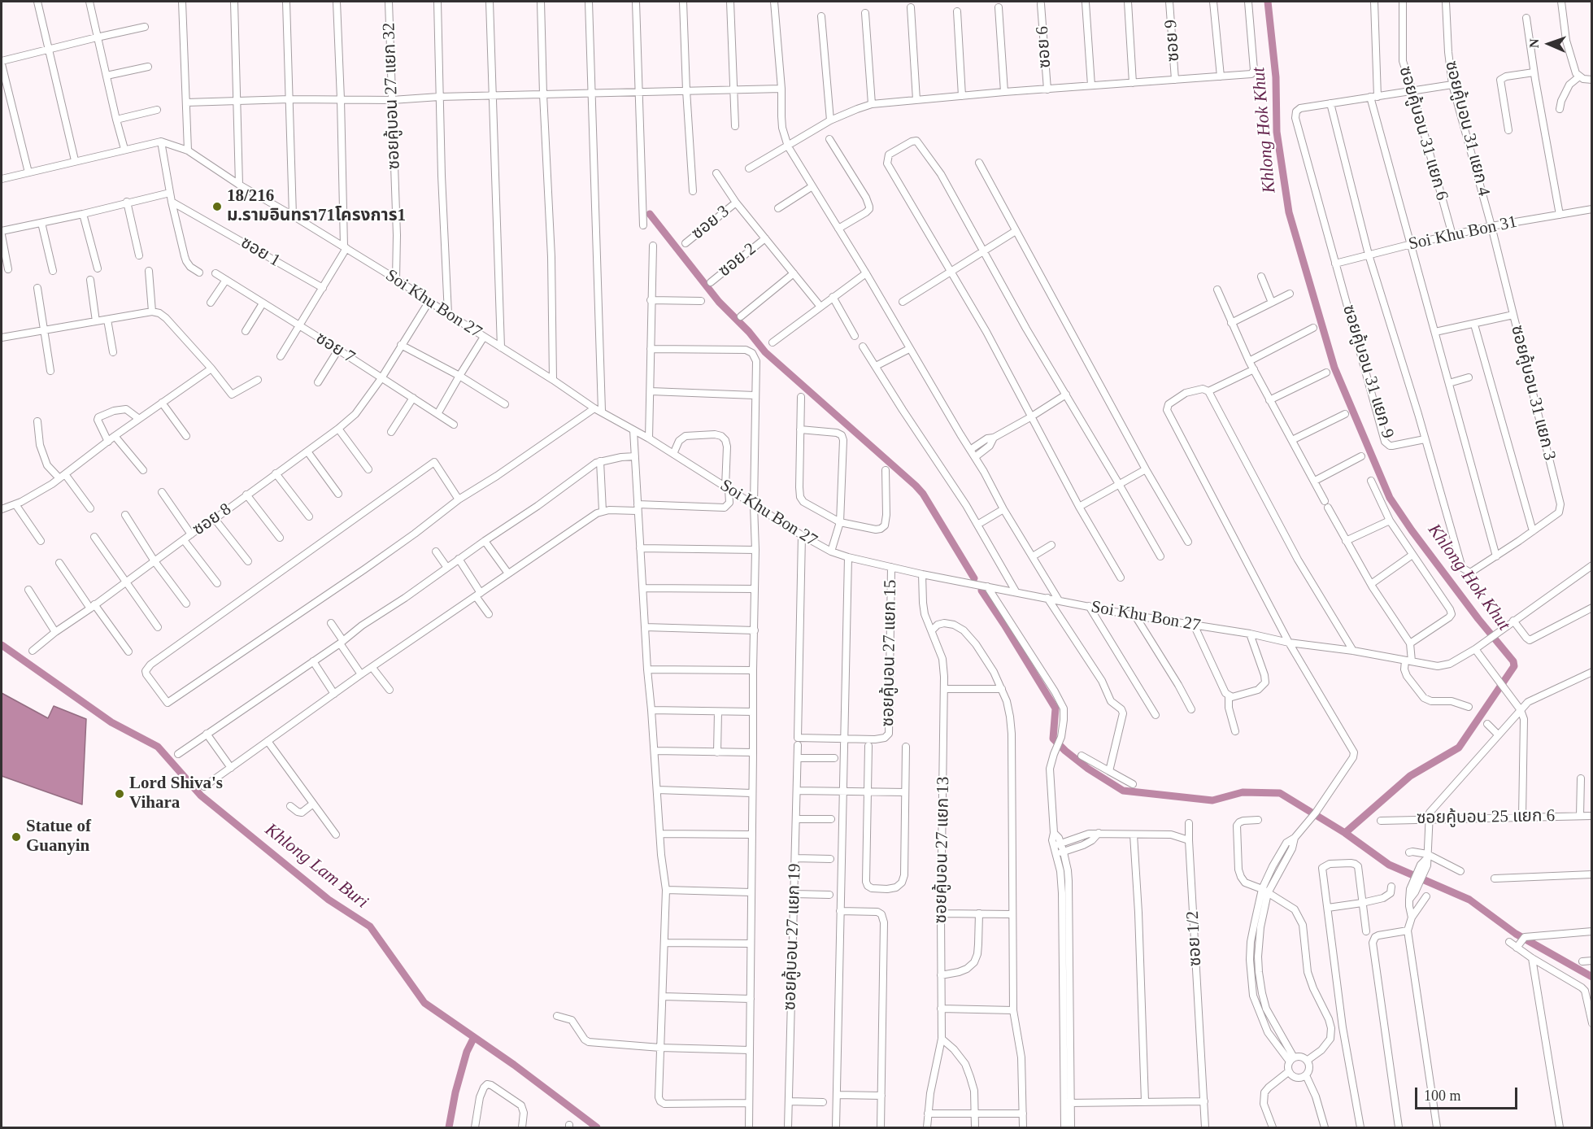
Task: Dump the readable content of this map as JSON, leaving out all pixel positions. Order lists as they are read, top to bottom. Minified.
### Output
{"streets":{"street":["ซอย 9","ซอย 6","ซอยคู้บอน 27 แยก 32","ซอยคู้บอน 31 แยก 4","ซอยคู้บอน 31 แยก 6","ซอย 3","Soi Khu Bon 31","ซอย 1","ซอย 2","Soi Khu Bon 27","ซอย 7","ซอยคู้บอน 31 แยก 9","ซอยคู้บอน 31 แยก 3","ซอย 8","ซอยคู้บอน 27 แยก 15","ซอยคู้บอน 25 แยก 6","ซอยคู้บอน 27 แยก 13","ซอยคู้บอน 27 แยก 19","ซอย 1/2"]},"crossings":[["ซอยคู้บอน 27 แยก 32","Soi Khu Bon 27"],["ซอยคู้บอน 31 แยก 4","Soi Khu Bon 31"],["ซอยคู้บอน 31 แยก 4","ซอยคู้บอน 31 แยก 3"],["ซอยคู้บอน 31 แยก 6","Soi Khu Bon 31"],["Soi Khu Bon 31","ซอยคู้บอน 31 แยก 9"],["Soi Khu Bon 31","ซอยคู้บอน 31 แยก 3"],["Soi Khu Bon 27","ซอย 8"],["Soi Khu Bon 27","ซอยคู้บอน 27 แยก 15"],["Soi Khu Bon 27","ซอยคู้บอน 27 แยก 13"],["ซอย 7","ซอย 8"],["ซอยคู้บอน 31 แยก 9","ซอยคู้บอน 31 แยก 3"]],"water":["Khlong Hok Khut","Khlong Lam Buri"],"places":["18/216 ม.รามอินทรา71โครงการ1","Lord Shiva's Vihara","Statue of Guanyin"],"scale_bar":"100 m","north":"left"}
